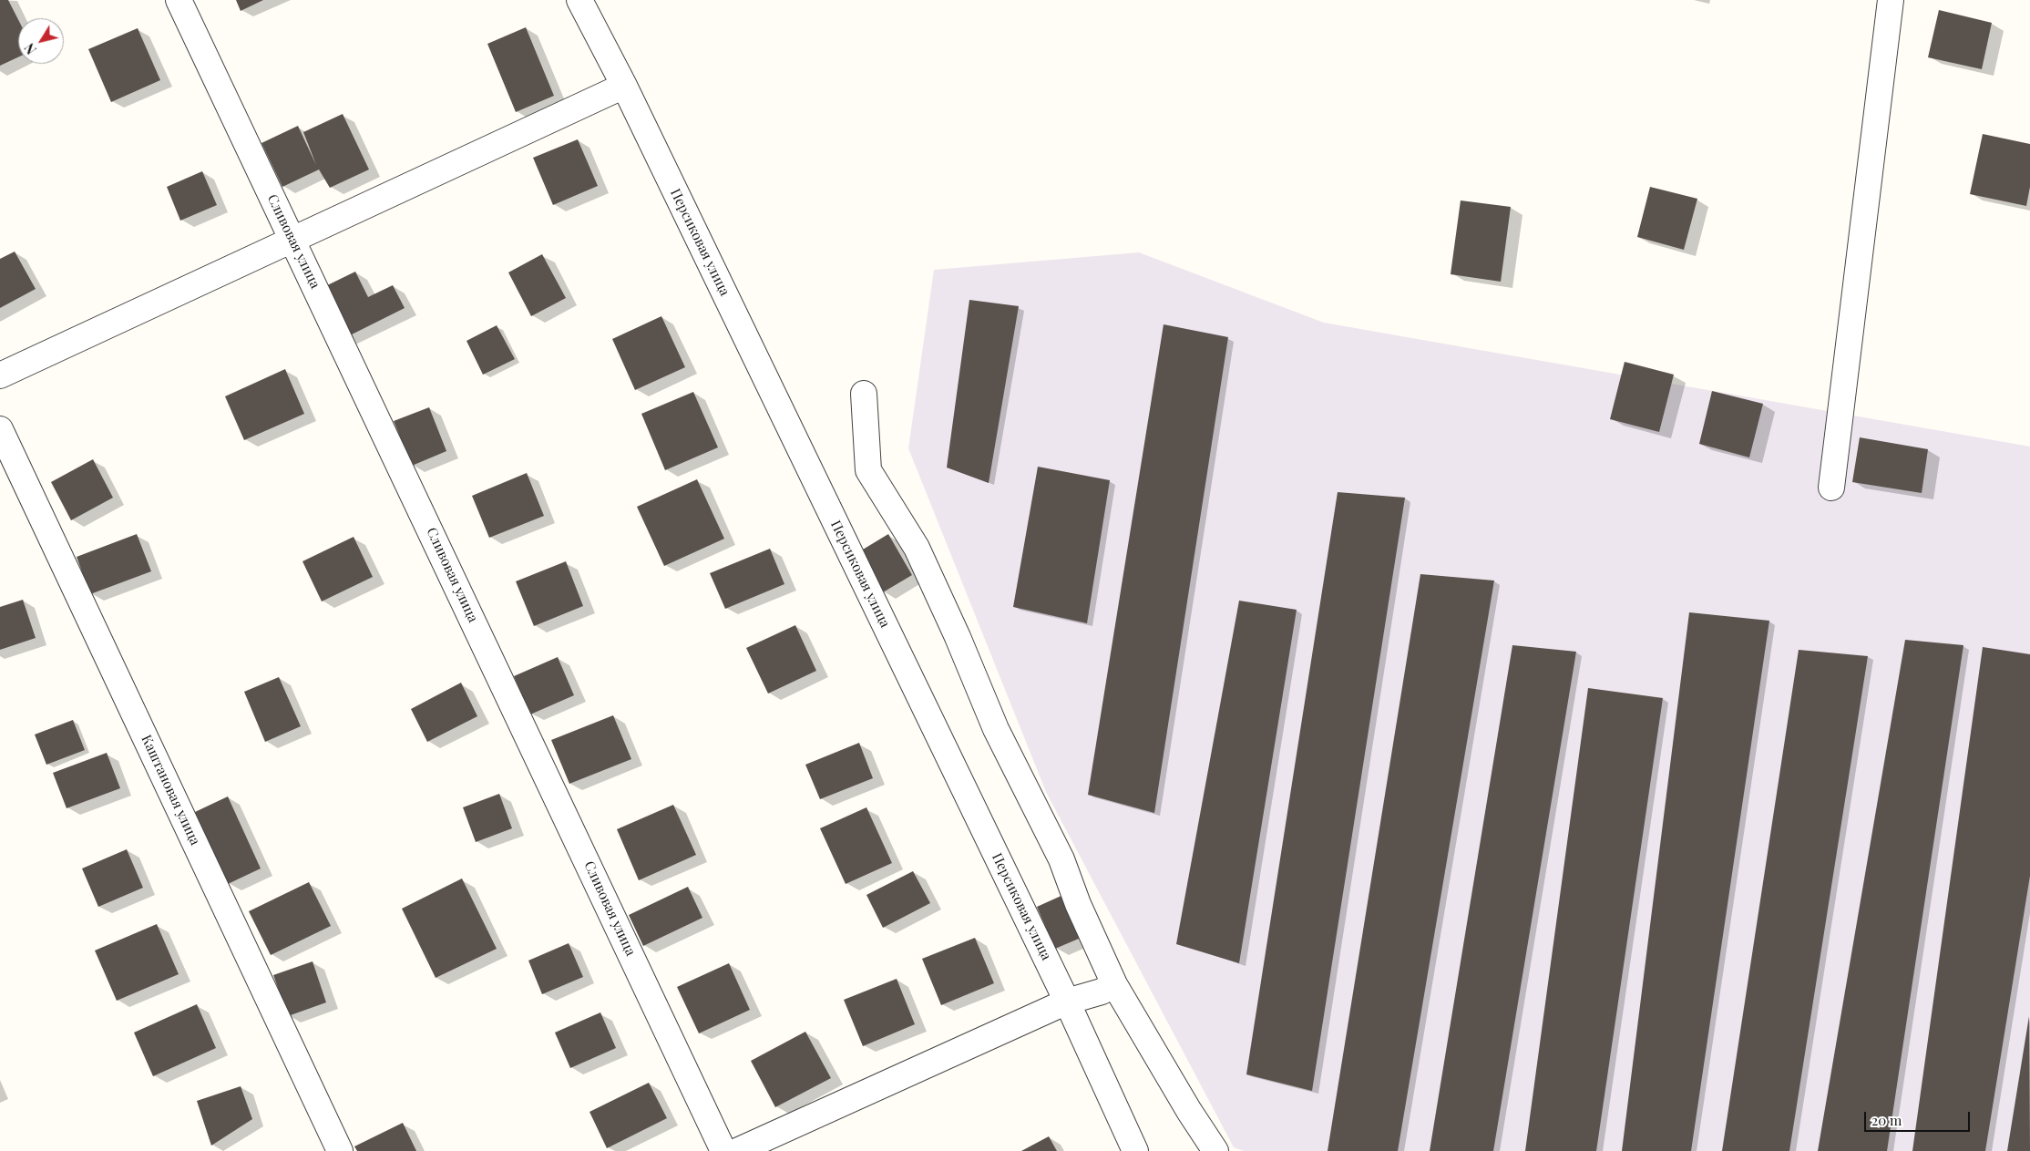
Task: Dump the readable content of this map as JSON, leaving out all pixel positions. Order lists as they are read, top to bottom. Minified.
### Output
{"streets":{"street":["Сливовая улица","Персиковая улица","Каштановая улица"]},"scale_bar":"20 m","north":"bottom left"}
